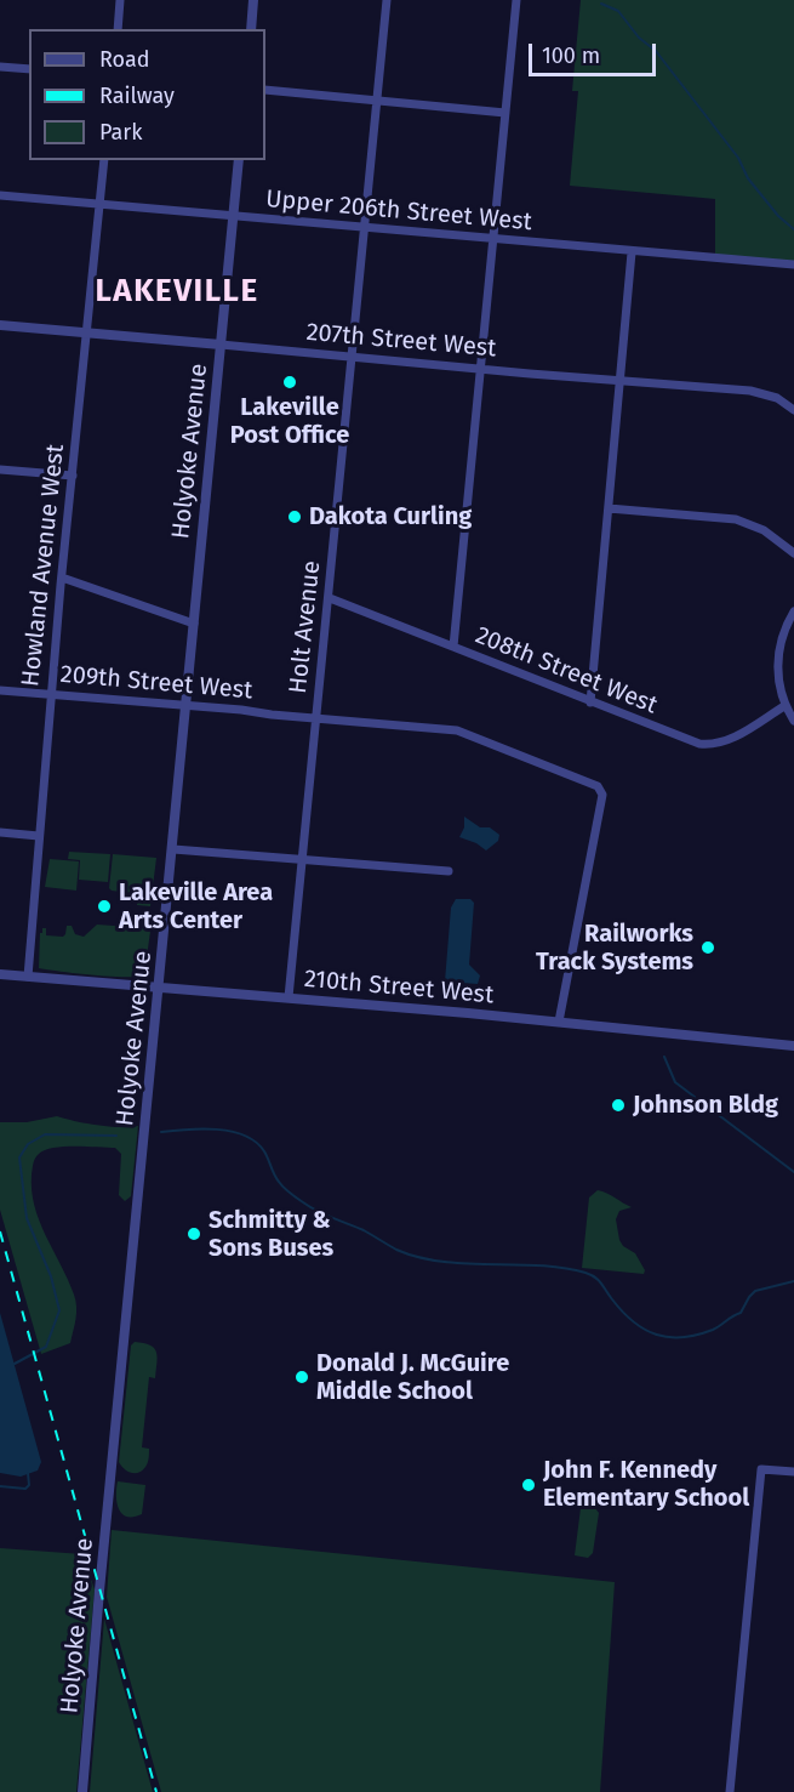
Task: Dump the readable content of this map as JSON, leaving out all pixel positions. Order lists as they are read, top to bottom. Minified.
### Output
{"streets":{"street":["Upper 206th Street West","207th Street West","Holyoke Avenue","Howland Avenue West","Holt Avenue","208th Street West","209th Street West","210th Street West"]},"crossings":[["Upper 206th Street West","Holyoke Avenue"],["Upper 206th Street West","Howland Avenue West"],["Upper 206th Street West","Holt Avenue"],["207th Street West","Holyoke Avenue"],["207th Street West","Howland Avenue West"],["207th Street West","Holt Avenue"],["Holyoke Avenue","209th Street West"],["Holyoke Avenue","210th Street West"],["Howland Avenue West","209th Street West"],["Howland Avenue West","210th Street West"],["Holt Avenue","208th Street West"],["Holt Avenue","209th Street West"],["Holt Avenue","210th Street West"],["209th Street West","210th Street West"]],"districts":["LAKEVILLE"],"places":["Lakeville Post Office","Dakota Curling","Lakeville Area Arts Center","Railworks Track Systems","Johnson Bldg","Schmitty & Sons Buses","Donald J. McGuire Middle School","John F. Kennedy Elementary School"],"legend":["Road","Railway","Park"],"scale_bar":"100 m"}
